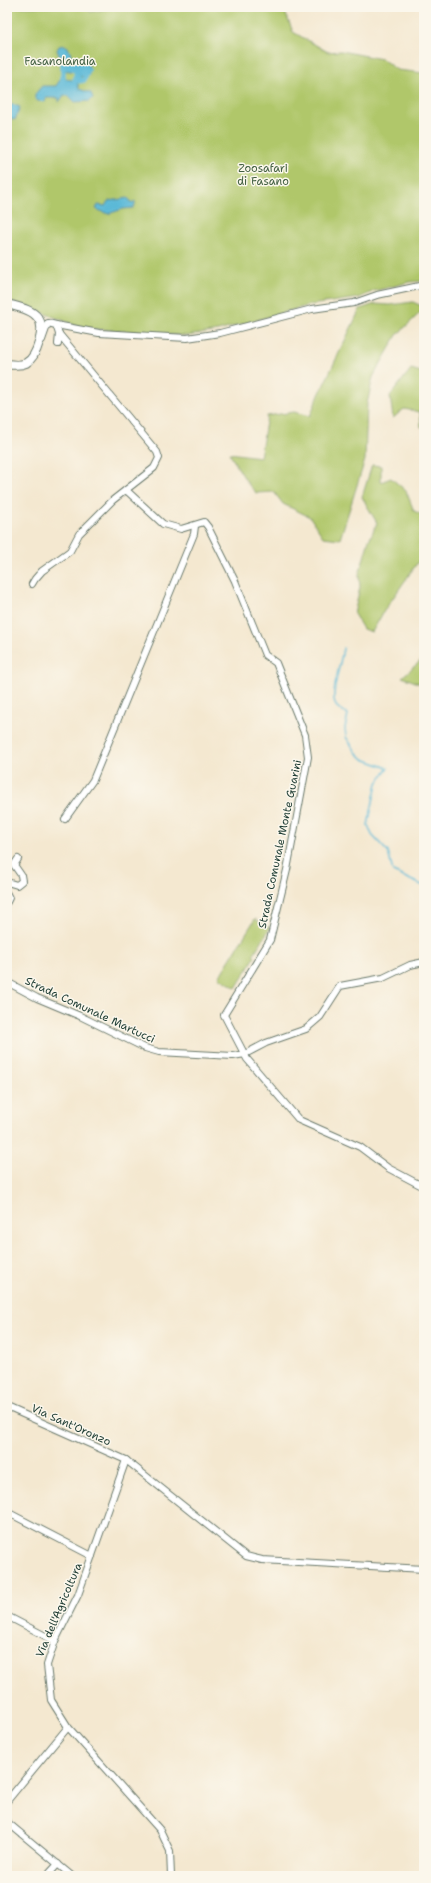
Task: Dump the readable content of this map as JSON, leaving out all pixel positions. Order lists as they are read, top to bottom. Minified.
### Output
{"streets":{"street":["Strada Comunale Monte Guarini","Strada Comunale Martucci","Via Sant'Oronzo","Via dell'Agricoltura"]},"crossings":[["Strada Comunale Monte Guarini","Strada Comunale Martucci"],["Via Sant'Oronzo","Via dell'Agricoltura"]],"parks":["Fasanolandia","Zoosafari di Fasano"]}
